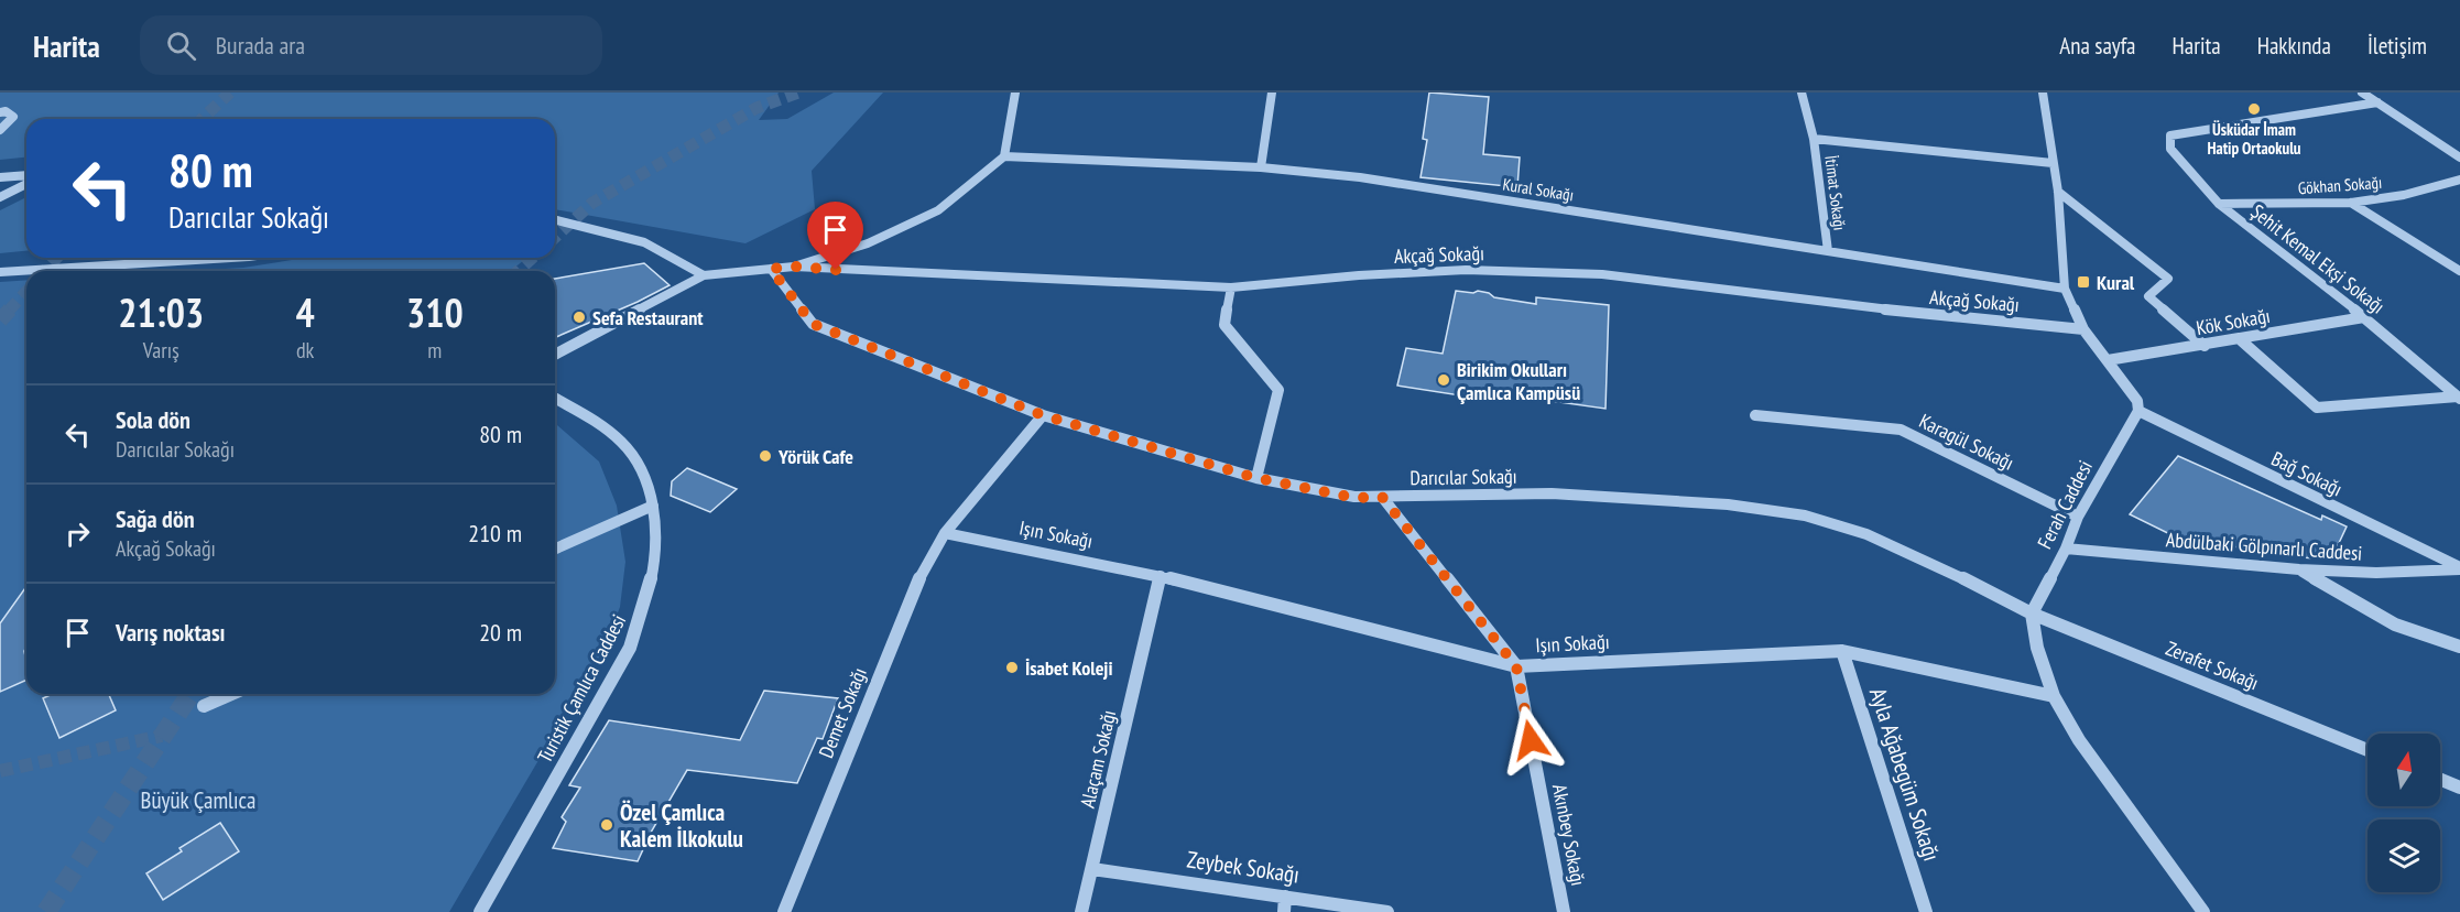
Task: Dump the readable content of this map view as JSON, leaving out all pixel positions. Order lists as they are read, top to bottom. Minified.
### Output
{"streets":{"street":["Gökhan Sokağı","Kural Sokağı","İtimat Sokağı","Akçağ Sokağı","Şehit Kemal Ekşi Sokağı","Kök Sokağı","Karagül Sokağı","Bağ Sokağı","Darıcılar Sokağı","Ferah Caddesi","Işın Sokağı","Abdülbaki Gölpınarlı Caddesi","Zerafet Sokağı","Turistik Çamlıca Caddesi","Demet Sokağı","Alaçam Sokağı","Ayla Ağabegüm Sokağı","Akınbey Sokağı","Zeybek Sokağı"]},"crossings":[["Gökhan Sokağı","Şehit Kemal Ekşi Sokağı"],["Kural Sokağı","İtimat Sokağı"],["Şehit Kemal Ekşi Sokağı","Kök Sokağı"],["Karagül Sokağı","Ferah Caddesi"],["Bağ Sokağı","Ferah Caddesi"],["Bağ Sokağı","Abdülbaki Gölpınarlı Caddesi"],["Darıcılar Sokağı","Ferah Caddesi"],["Darıcılar Sokağı","Zerafet Sokağı"],["Darıcılar Sokağı","Demet Sokağı"],["Darıcılar Sokağı","Akınbey Sokağı"],["Ferah Caddesi","Abdülbaki Gölpınarlı Caddesi"],["Ferah Caddesi","Zerafet Sokağı"],["Işın Sokağı","Demet Sokağı"],["Işın Sokağı","Alaçam Sokağı"],["Işın Sokağı","Ayla Ağabegüm Sokağı"],["Işın Sokağı","Akınbey Sokağı"],["Alaçam Sokağı","Zeybek Sokağı"]],"parks":["Büyük Çamlıca"],"places":{"other":["Üsküdar İmam Hatip Ortaokulu","Sefa Restaurant","Birikim Okulları Çamlıca Kampüsü","Yörük Cafe","İsabet Koleji","Özel Çamlıca Kalem İlkokulu"],"transit":["Kural"]},"north":"top","page":{"header":"Harita","search":"Burada ara","nav":["Ana sayfa","Harita","Hakkında","İletişim"],"turn":["80 m","Darıcılar Sokağı"],"eta":["21:03","Varış","4","dk","310","m"],"list":[{"name":"Sola dön","note":"Darıcılar Sokağı","value":"80 m"},{"name":"Sağa dön","note":"Akçağ Sokağı","value":"210 m"},{"name":"Varış noktası","value":"20 m"}]}}
